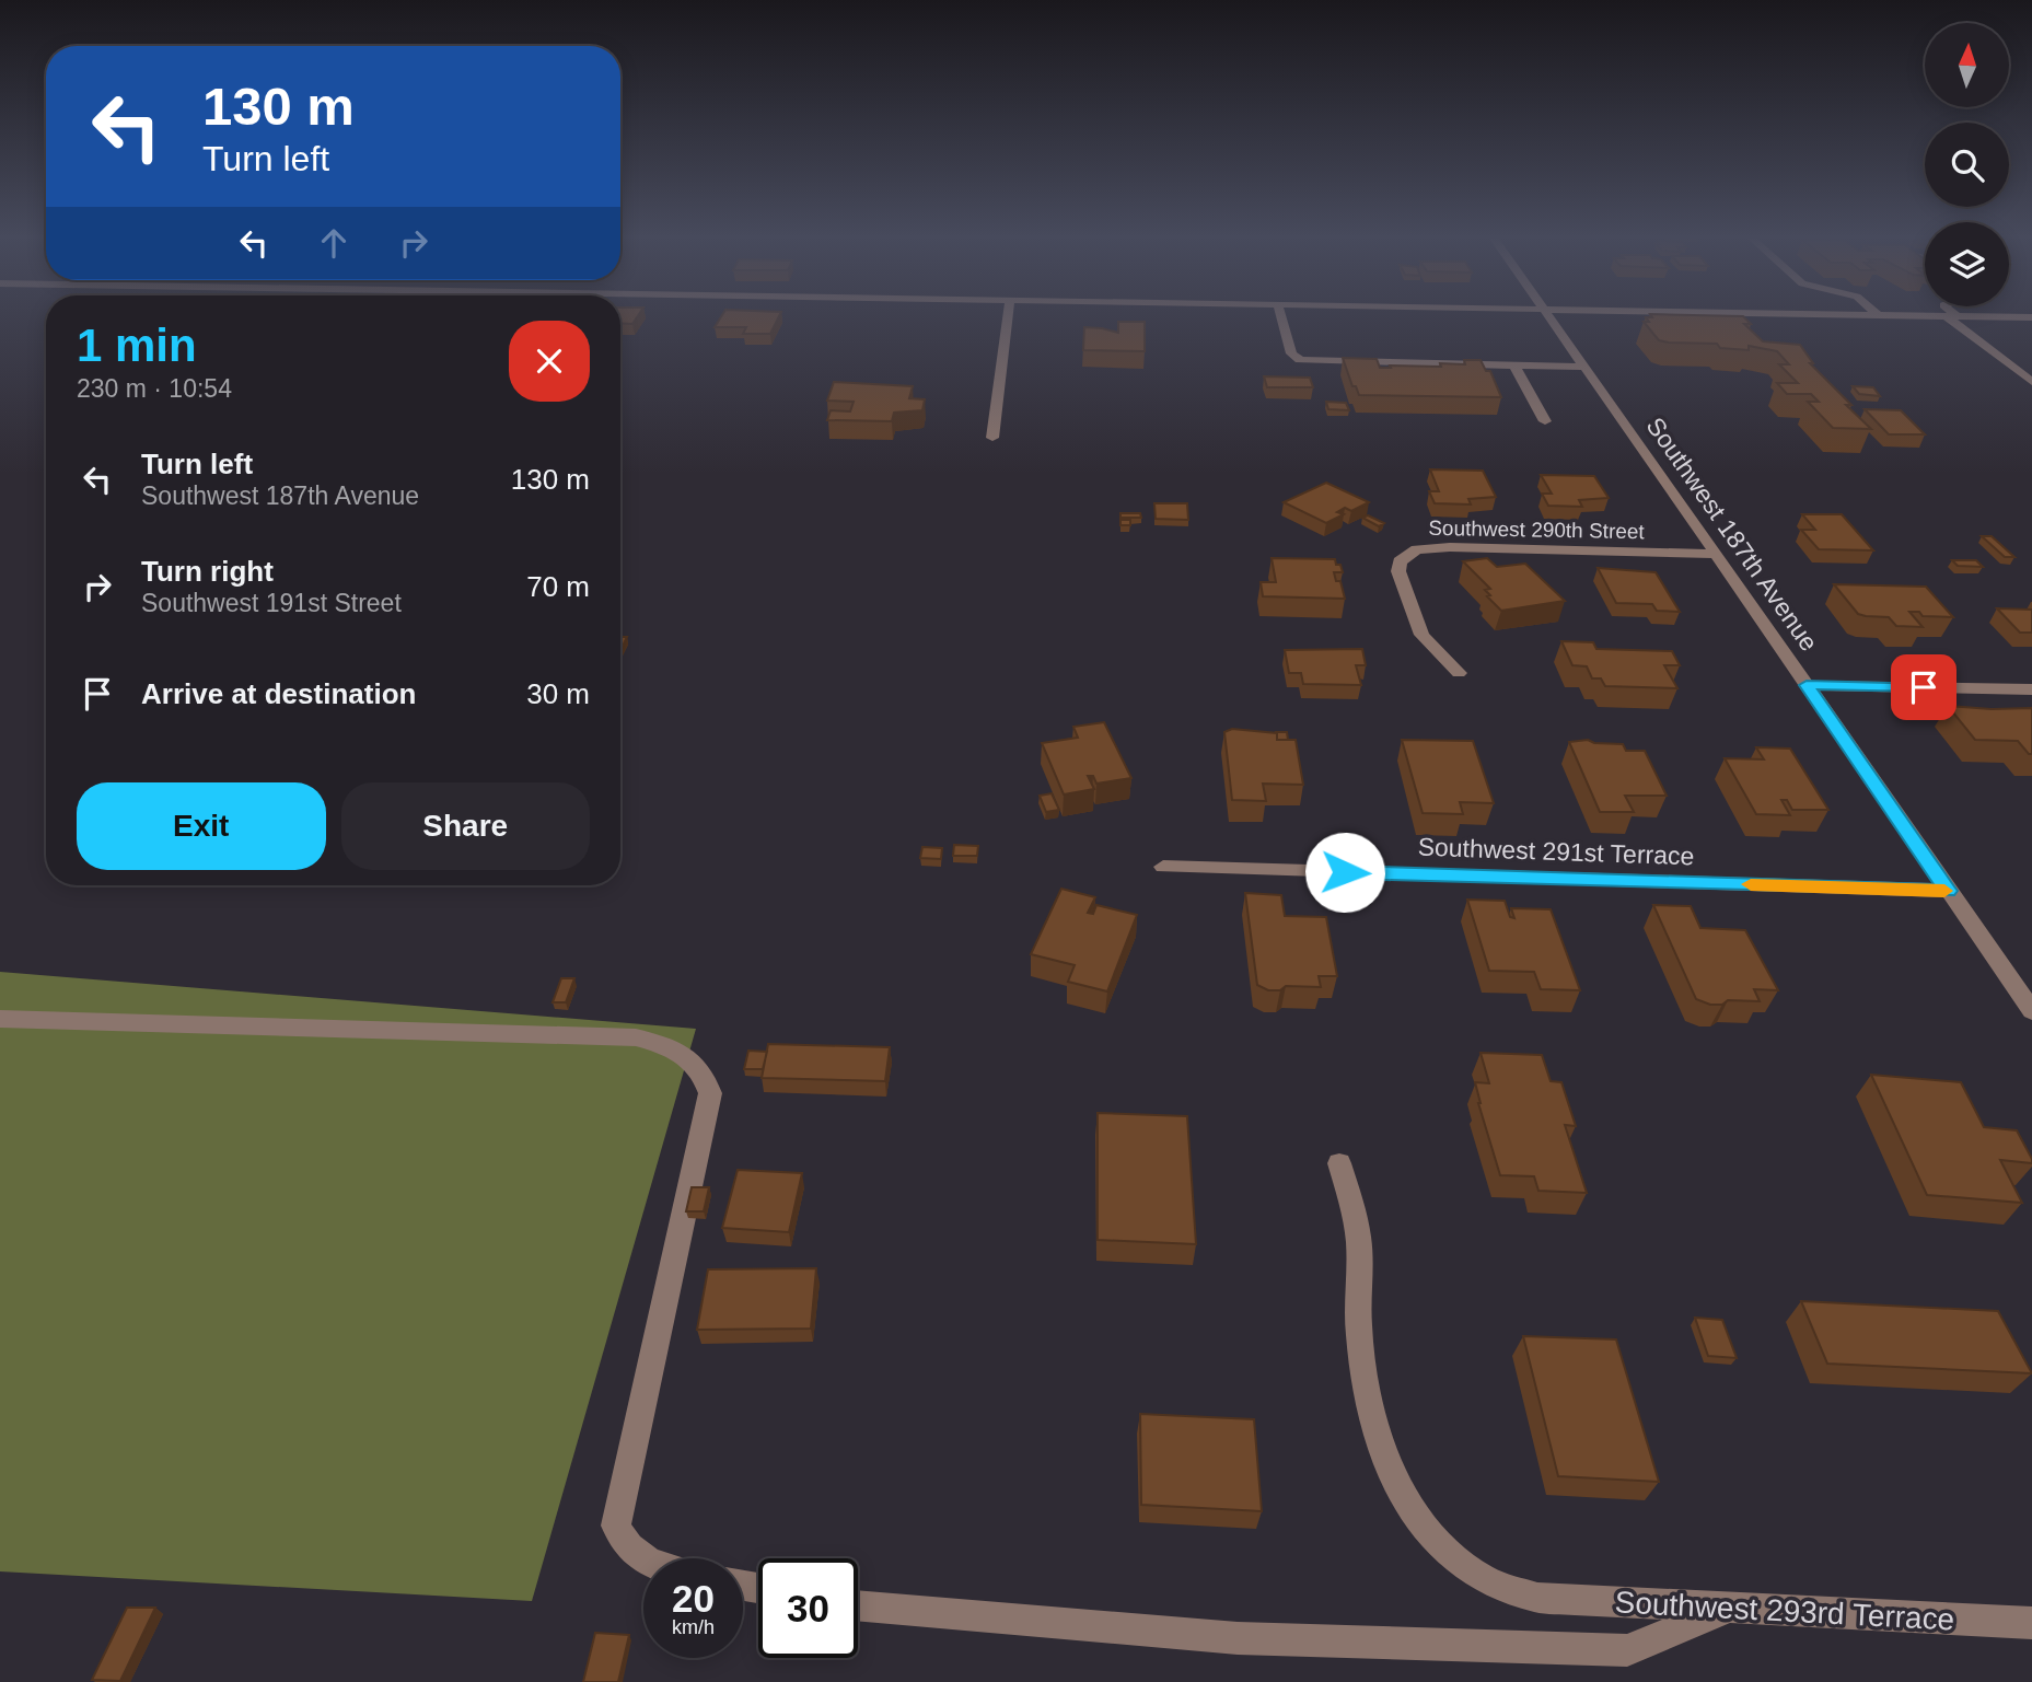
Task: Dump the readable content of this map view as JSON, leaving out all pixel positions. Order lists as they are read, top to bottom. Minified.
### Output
{"streets":{"street":["Southwest 290th Street","Southwest 187th Avenue","Southwest 291st Terrace","Southwest 293rd Terrace"]},"crossings":[["Southwest 290th Street","Southwest 187th Avenue"],["Southwest 187th Avenue","Southwest 291st Terrace"]],"north":"top","page":{"turn":["130 m","Turn left"],"heading":["1 min","230 m · 10:54"],"list":[{"name":"Turn left","note":"Southwest 187th Avenue","value":"130 m"},{"name":"Turn right","note":"Southwest 191st Street","value":"70 m"},{"name":"Arrive at destination","value":"30 m"}],"buttons":["Exit","Share"],"speed":"20 km/h","limit":"30"}}
